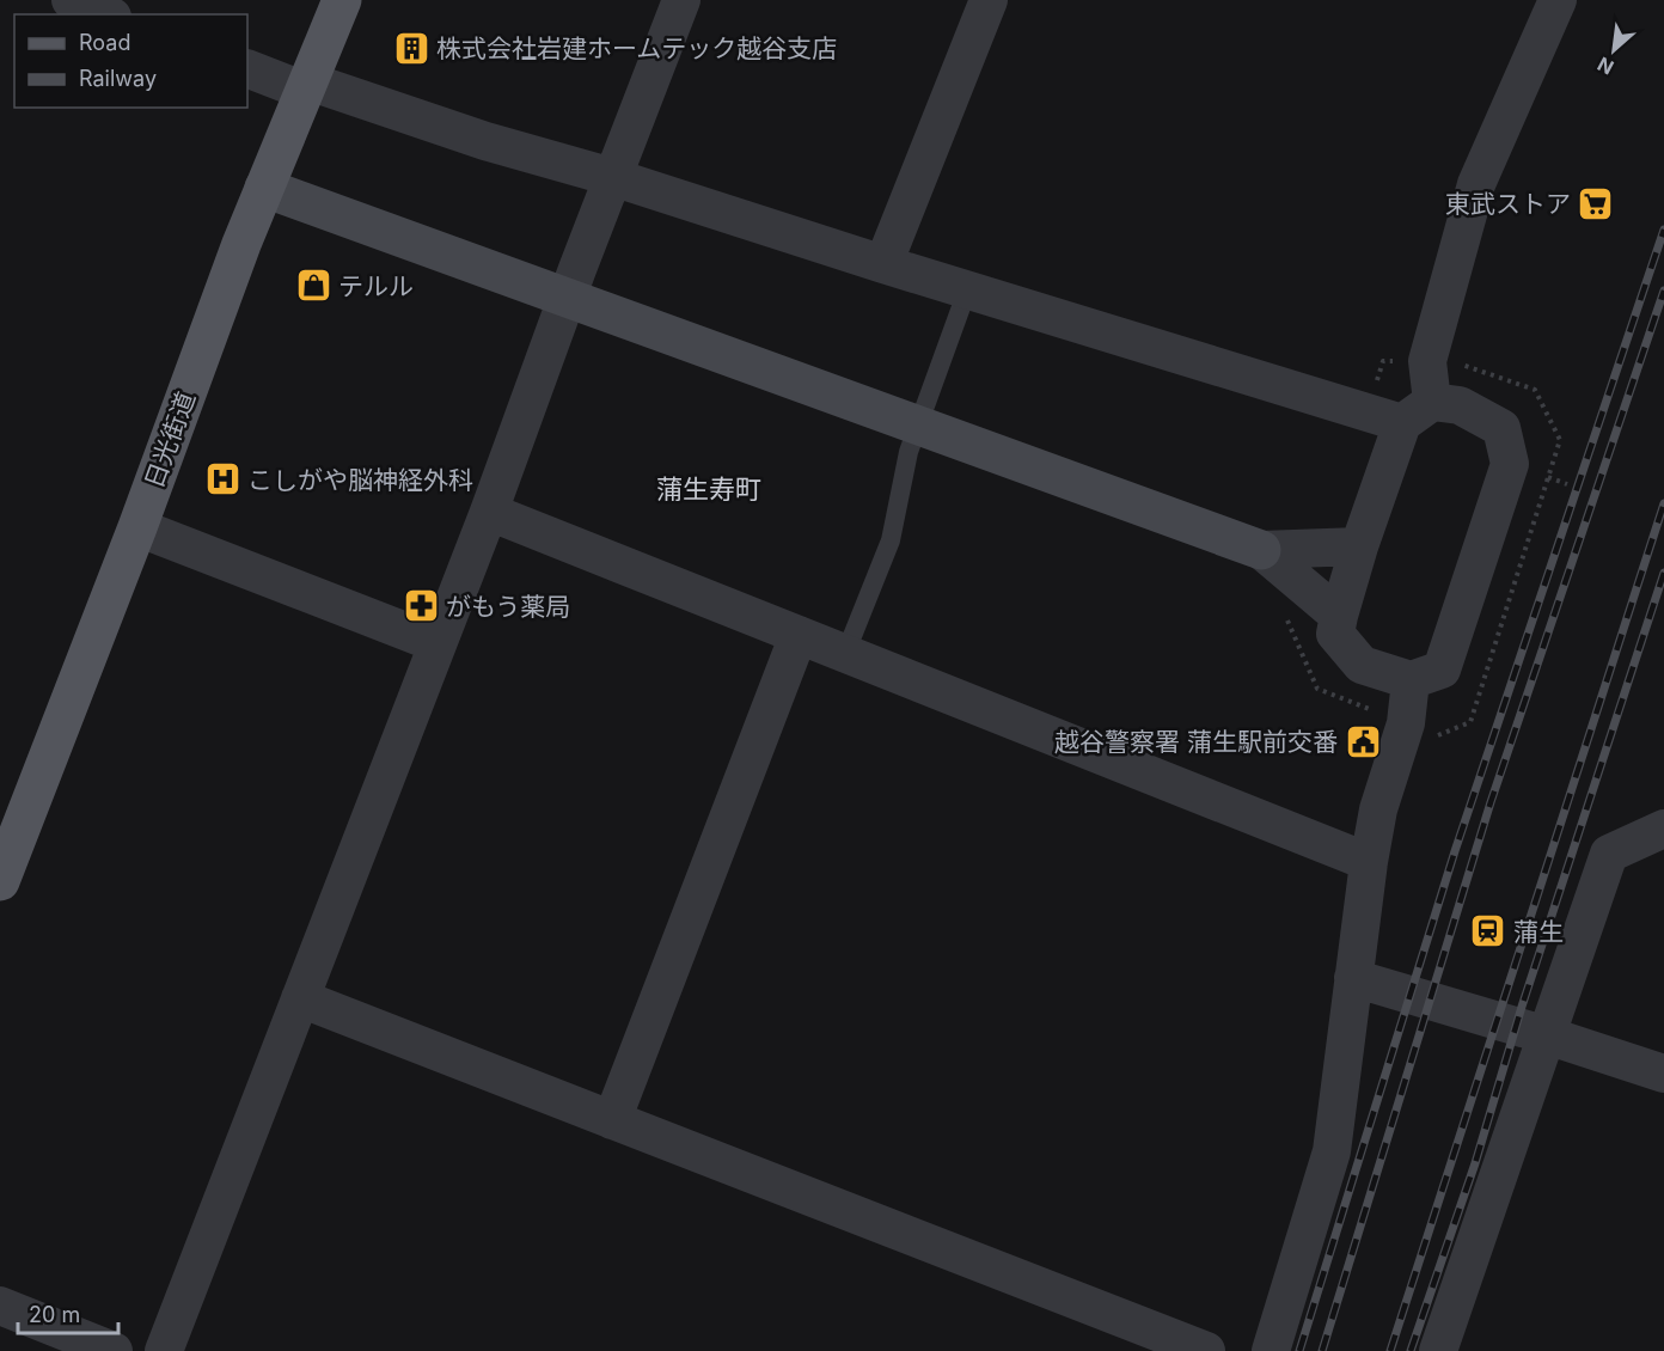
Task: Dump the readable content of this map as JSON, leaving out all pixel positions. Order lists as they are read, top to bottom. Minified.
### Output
{"streets":{"main road":["日光街道"]},"districts":["蒲生寿町"],"places":{"building":["株式会社岩建ホームテック越谷支店"],"supermarket":["東武ストア"],"shop":["テルル"],"hospital":["こしがや脳神経外科"],"pharmacy":["がもう薬局"],"public building":["越谷警察署 蒲生駅前交番"],"station":["蒲生"]},"legend":["Road","Railway"],"scale_bar":"20 m","north":"bottom left"}
